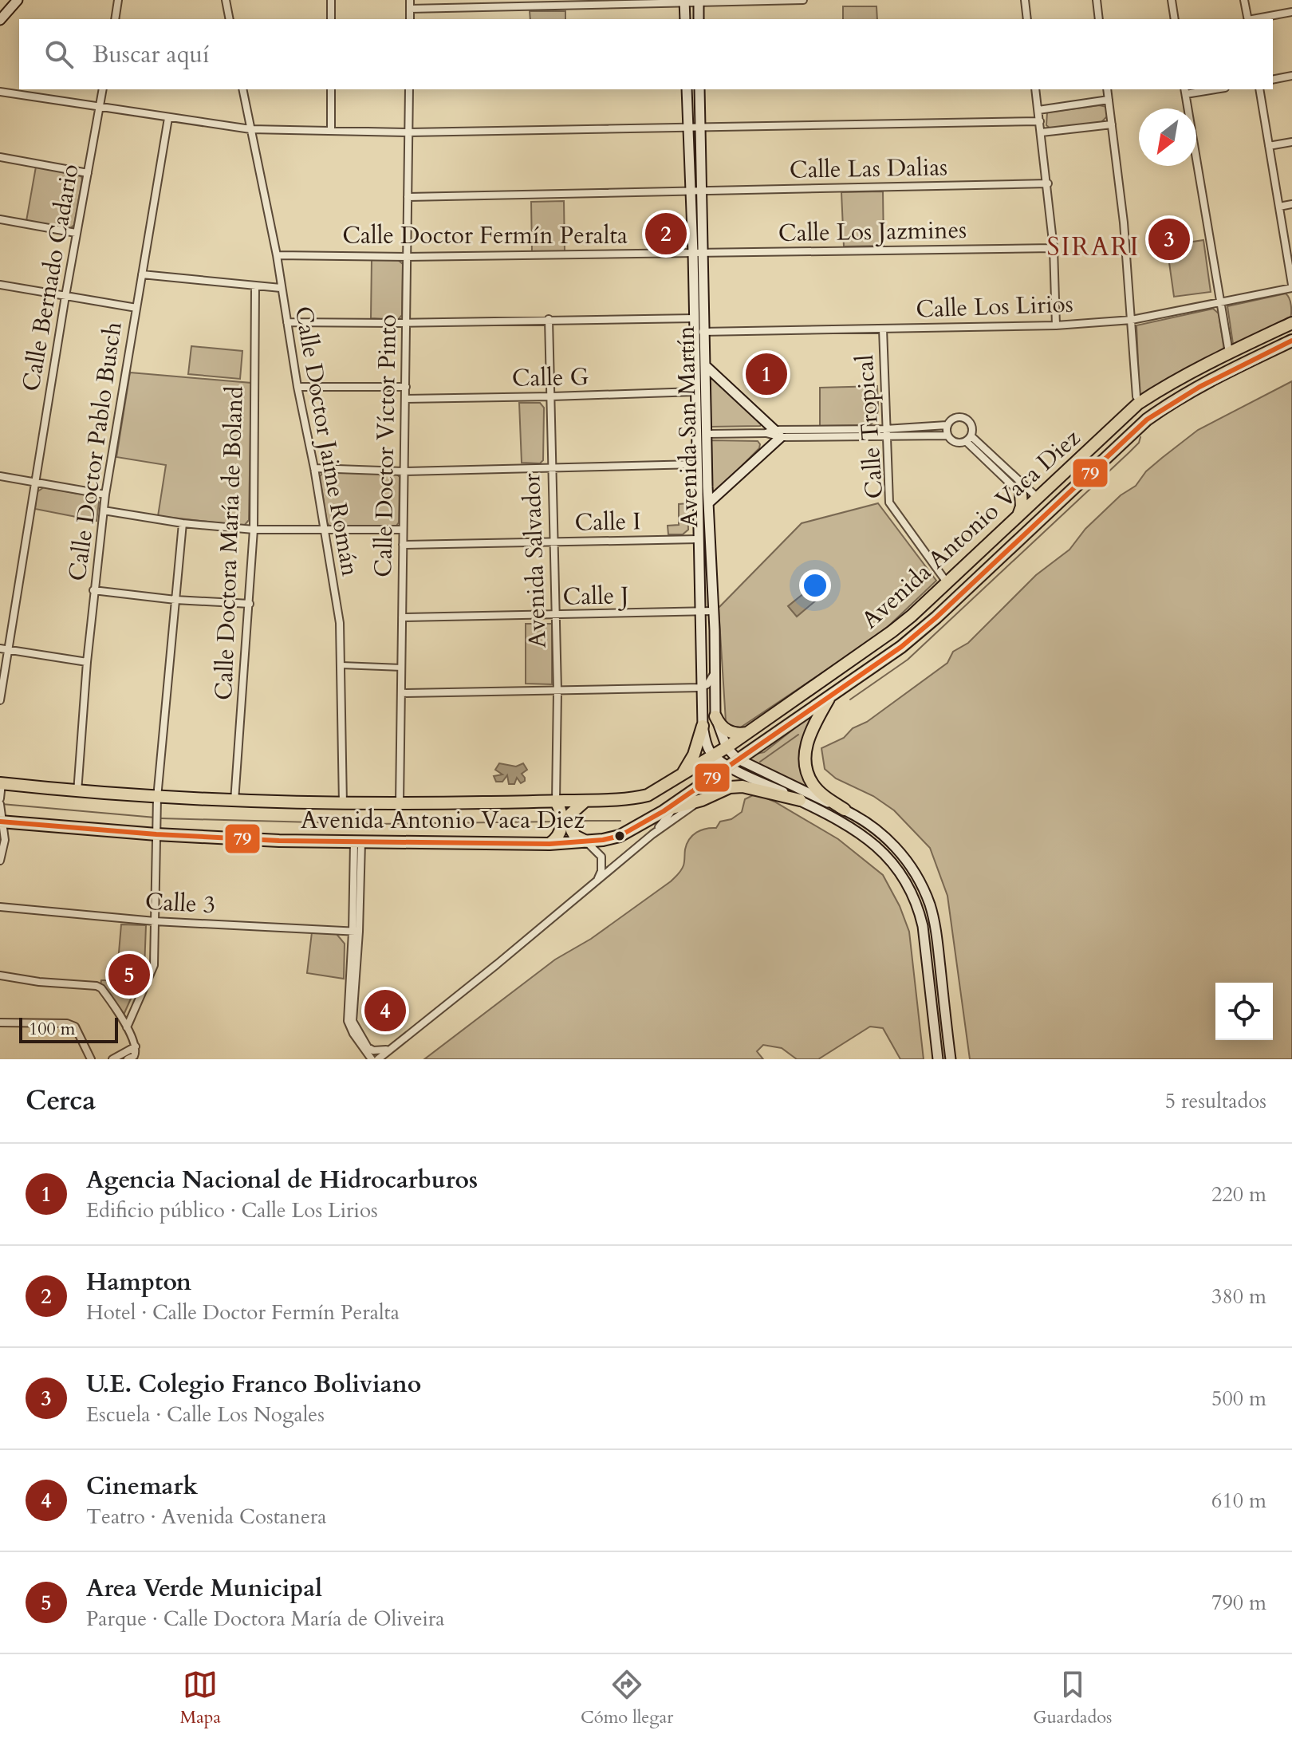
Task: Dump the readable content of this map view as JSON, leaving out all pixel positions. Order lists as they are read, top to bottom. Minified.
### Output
{"streets":{"highway":["Avenida Antonio Vaca Diez"],"main road":["Avenida San Martín"],"street":["Calle Las Dalias","Calle Los Jazmines","Calle Doctor Fermín Peralta","Calle Bernado Cadario","Calle Los Lirios","Calle G","Calle Tropical","Calle Doctor Jaime Román","Calle Doctor Víctor Pinto","Calle Doctor Pablo Busch","Calle I","Calle Doctora María de Boland","Avenida Salvador","Calle J","Calle 3"]},"crossings":[["Calle Las Dalias","Avenida San Martín"],["Calle Las Dalias","Calle Doctor Víctor Pinto"],["Calle Los Jazmines","Calle Doctor Fermín Peralta"],["Calle Los Jazmines","Avenida San Martín"],["Calle Doctor Fermín Peralta","Avenida San Martín"],["Calle Doctor Fermín Peralta","Calle Doctor Jaime Román"],["Calle Doctor Fermín Peralta","Calle Doctor Víctor Pinto"],["Calle Los Lirios","Avenida San Martín"],["Calle Los Lirios","Calle Tropical"],["Calle G","Avenida San Martín"],["Calle G","Calle Doctor Víctor Pinto"],["Calle G","Avenida Salvador"],["Avenida San Martín","Calle I"],["Avenida San Martín","Avenida Antonio Vaca Diez"],["Avenida San Martín","Calle J"],["Calle Tropical","Avenida Antonio Vaca Diez"],["Calle Doctor Jaime Román","Avenida Antonio Vaca Diez"],["Calle Doctor Víctor Pinto","Calle I"],["Calle Doctor Víctor Pinto","Avenida Antonio Vaca Diez"],["Calle Doctor Víctor Pinto","Calle J"],["Calle Doctor Pablo Busch","Avenida Antonio Vaca Diez"],["Calle I","Avenida Salvador"],["Avenida Antonio Vaca Diez","Calle Doctora María de Boland"],["Avenida Antonio Vaca Diez","Avenida Salvador"],["Avenida Salvador","Calle J"]],"districts":["SIRARI"],"lines":["transit line 79"],"scale_bar":"100 m","north":"bottom left","page":{"search":"Buscar aquí","pins":["2","3","1","5","4"],"scale":"100 m","heading":["Cerca","5 resultados"],"list":[{"mark":"1","name":"Agencia Nacional de Hidrocarburos","note":"Edificio público · Calle Los Lirios","value":"220 m"},{"mark":"2","name":"Hampton","note":"Hotel · Calle Doctor Fermín Peralta","value":"380 m"},{"mark":"3","name":"U.E. Colegio Franco Boliviano","note":"Escuela · Calle Los Nogales","value":"500 m"},{"mark":"4","name":"Cinemark","note":"Teatro · Avenida Costanera","value":"610 m"},{"mark":"5","name":"Area Verde Municipal","note":"Parque · Calle Doctora María de Oliveira","value":"790 m"}],"nav":["Mapa","Cómo llegar","Guardados"]}}
